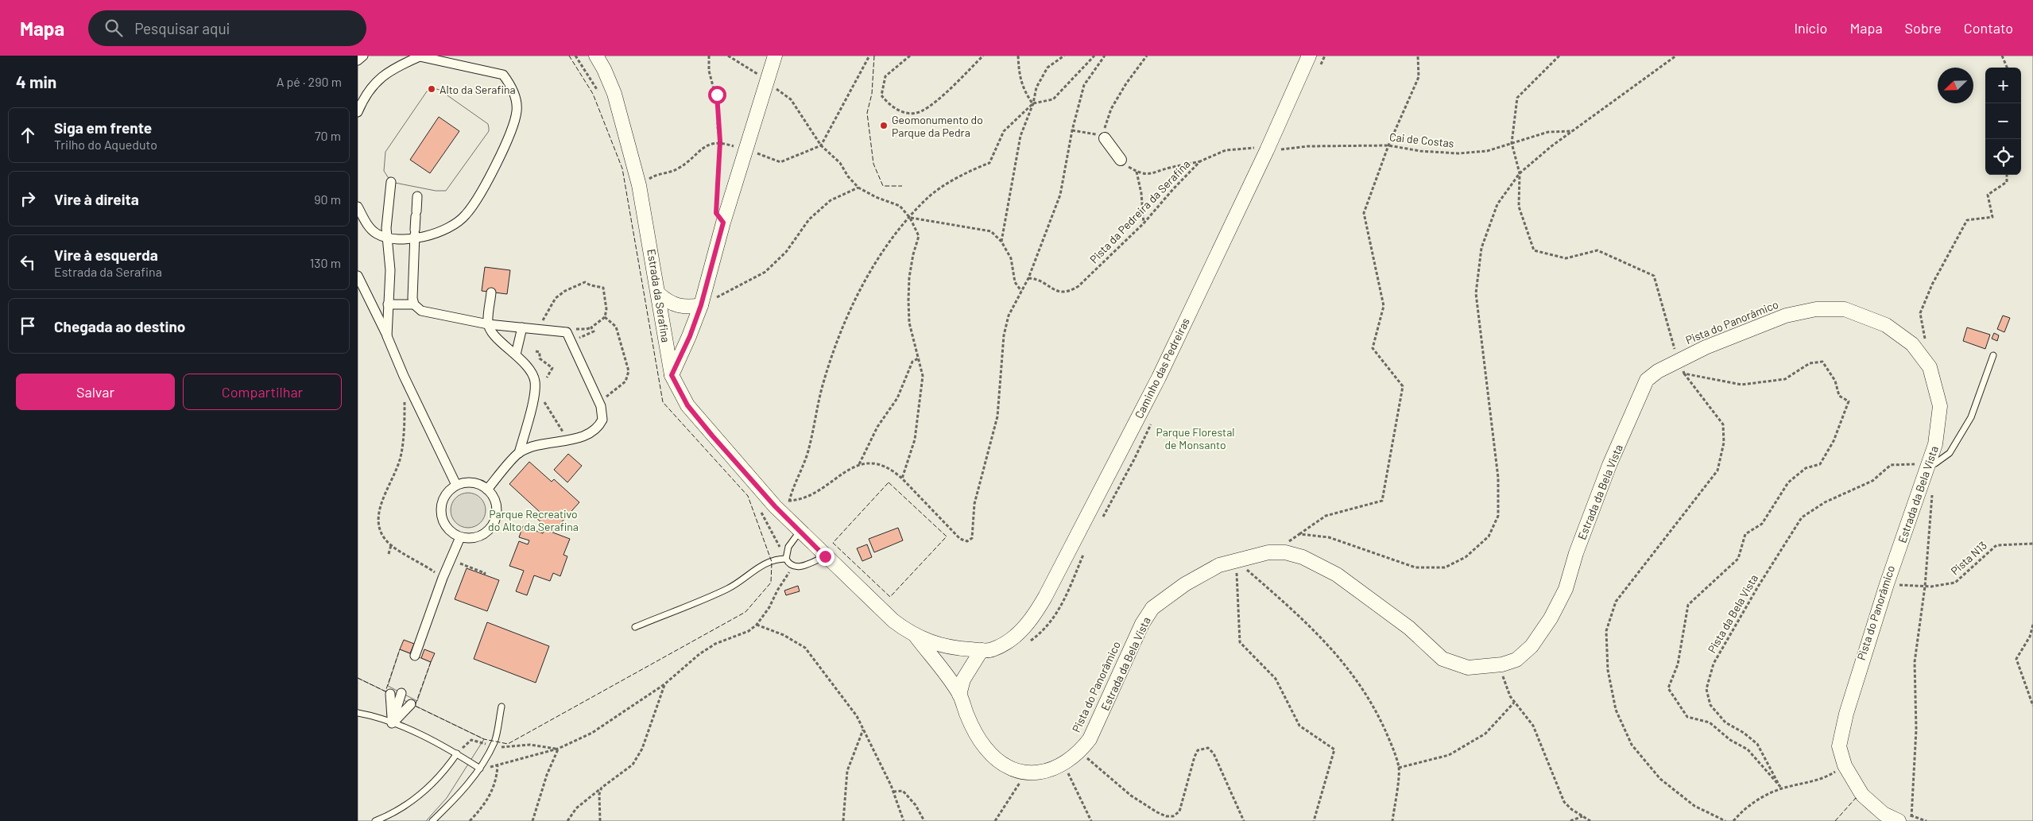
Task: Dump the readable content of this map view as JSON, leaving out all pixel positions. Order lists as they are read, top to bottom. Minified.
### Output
{"streets":{"street":["Estrada da Serafina","Caminho das Pedreiras","Estrada da Bela Vista"],"path":["Cai de Costas","Pista da Pedreira da Serafina","Pista N13","Pista da Bela Vista"]},"crossings":[["Cai de Costas","Pista da Pedreira da Serafina"],["Cai de Costas","Caminho das Pedreiras"],["Pista da Pedreira da Serafina","Caminho das Pedreiras"],["Estrada da Serafina","Caminho das Pedreiras"],["Estrada da Serafina","Estrada da Bela Vista"],["Caminho das Pedreiras","Estrada da Bela Vista"],["Estrada da Bela Vista","Pista da Bela Vista"]],"parks":["Parque Florestal de Monsanto","Parque Recreativo do Alto da Serafina"],"places":["Alto da Serafina","Geomonumento do Parque da Pedra"],"north":"bottom left","page":{"header":"Mapa","search":"Pesquisar aqui","nav":["Início","Mapa","Sobre","Contato"],"heading":["4 min","A pé · 290 m"],"map_buttons":["+","−"],"list":[["Siga em frente","Trilho do Aqueduto","70 m"],["Vire à direita","90 m"],["Vire à esquerda","Estrada da Serafina","130 m"],"Chegada ao destino"],"buttons":["Salvar","Compartilhar"]}}
